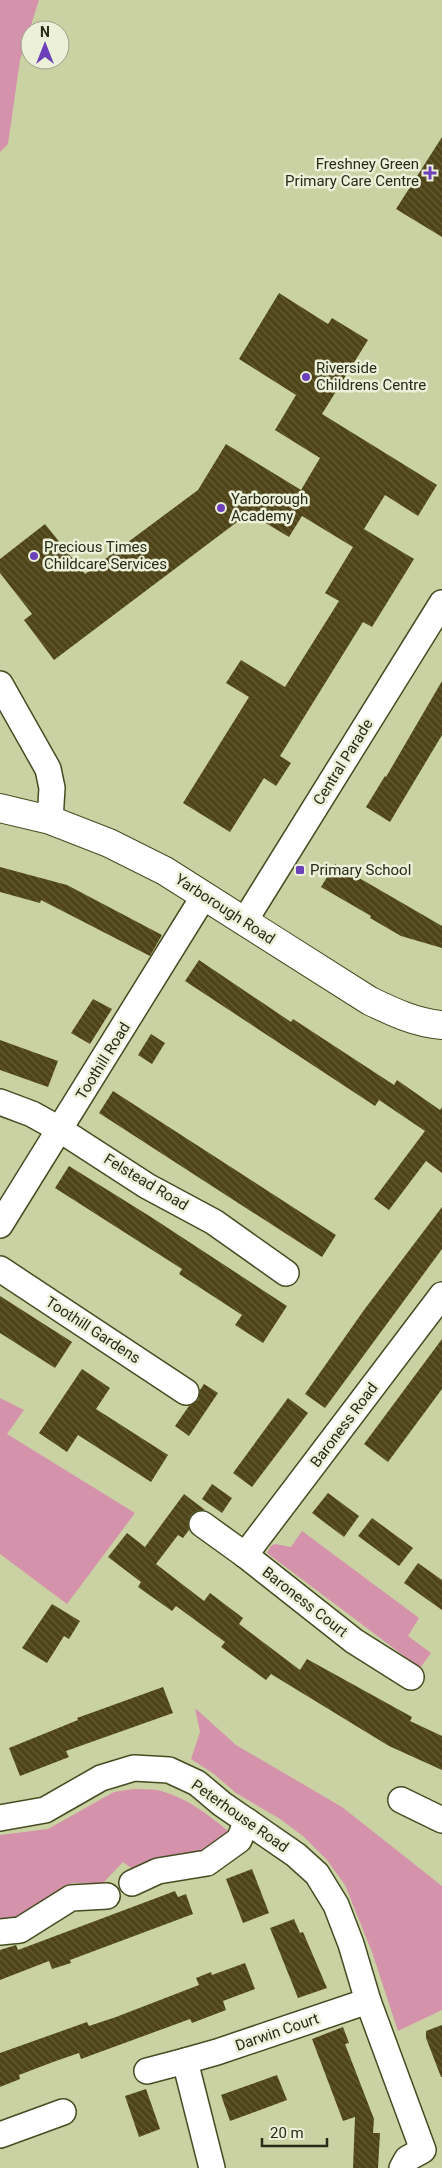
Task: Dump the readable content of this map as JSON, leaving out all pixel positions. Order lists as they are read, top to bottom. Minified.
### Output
{"streets":{"main road":["Yarborough Road"],"street":["Central Parade","Toothill Road","Felstead Road","Toothill Gardens","Baroness Road","Baroness Court","Peterhouse Road","Darwin Court"]},"crossings":[["Central Parade","Yarborough Road"],["Yarborough Road","Toothill Road"],["Toothill Road","Felstead Road"],["Baroness Road","Baroness Court"],["Peterhouse Road","Darwin Court"]],"places":{"health":["Freshney Green Primary Care Centre"],"other":["Riverside Childrens Centre","Yarborough Academy","Precious Times Childcare Services"],"transit":["Primary School"]},"scale_bar":"20 m","north":"top"}
